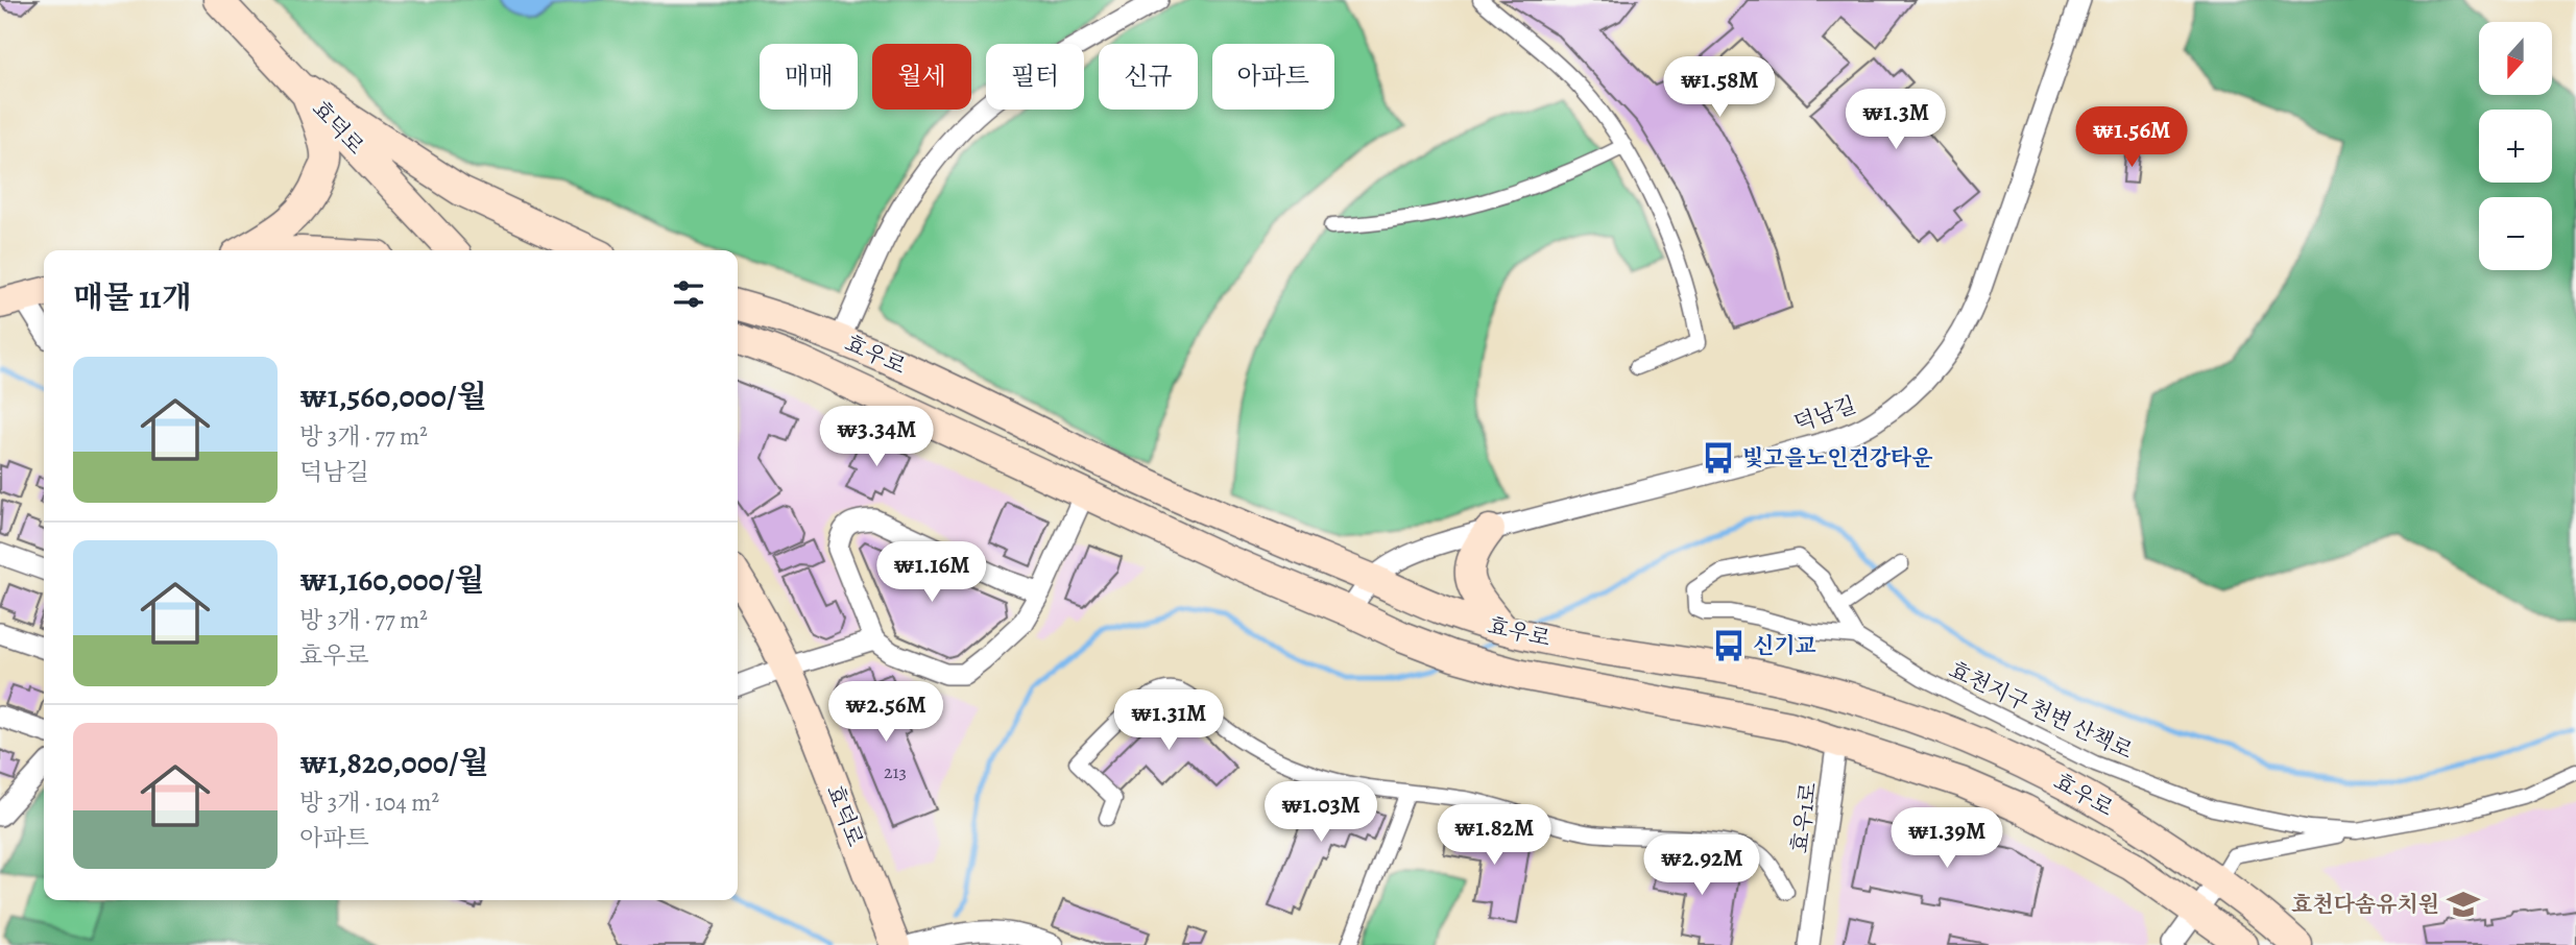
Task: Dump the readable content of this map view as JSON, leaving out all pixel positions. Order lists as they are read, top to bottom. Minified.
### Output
{"streets":{"main road":["효덕로","효우로"],"street":["덕남길","효천지구 천변 산책로","효우1로"]},"crossings":[["효우로","덕남길"],["효우로","효우1로"]],"places":{"bus stop":["빛고을노인건강타운","신기교"],"school or university":["효천다솜유치원"]},"house_numbers":["213"],"north":"bottom","page":{"map_buttons":["+","−"],"chip":["매매","월세","필터","신규","아파트"],"price":["₩1.58M","₩1.3M","₩1.56M","₩3.34M","₩1.16M","₩2.56M","₩1.31M","₩1.03M","₩1.82M","₩1.39M","₩2.92M"],"heading":"매물 11개","list":[{"name":"₩1,560,000/월","note":"방 3개 · 77 m² · 덕남길"},{"name":"₩1,160,000/월","note":"방 3개 · 77 m² · 효우로"},{"name":"₩1,820,000/월","note":"방 3개 · 104 m² · 아파트"}]}}
